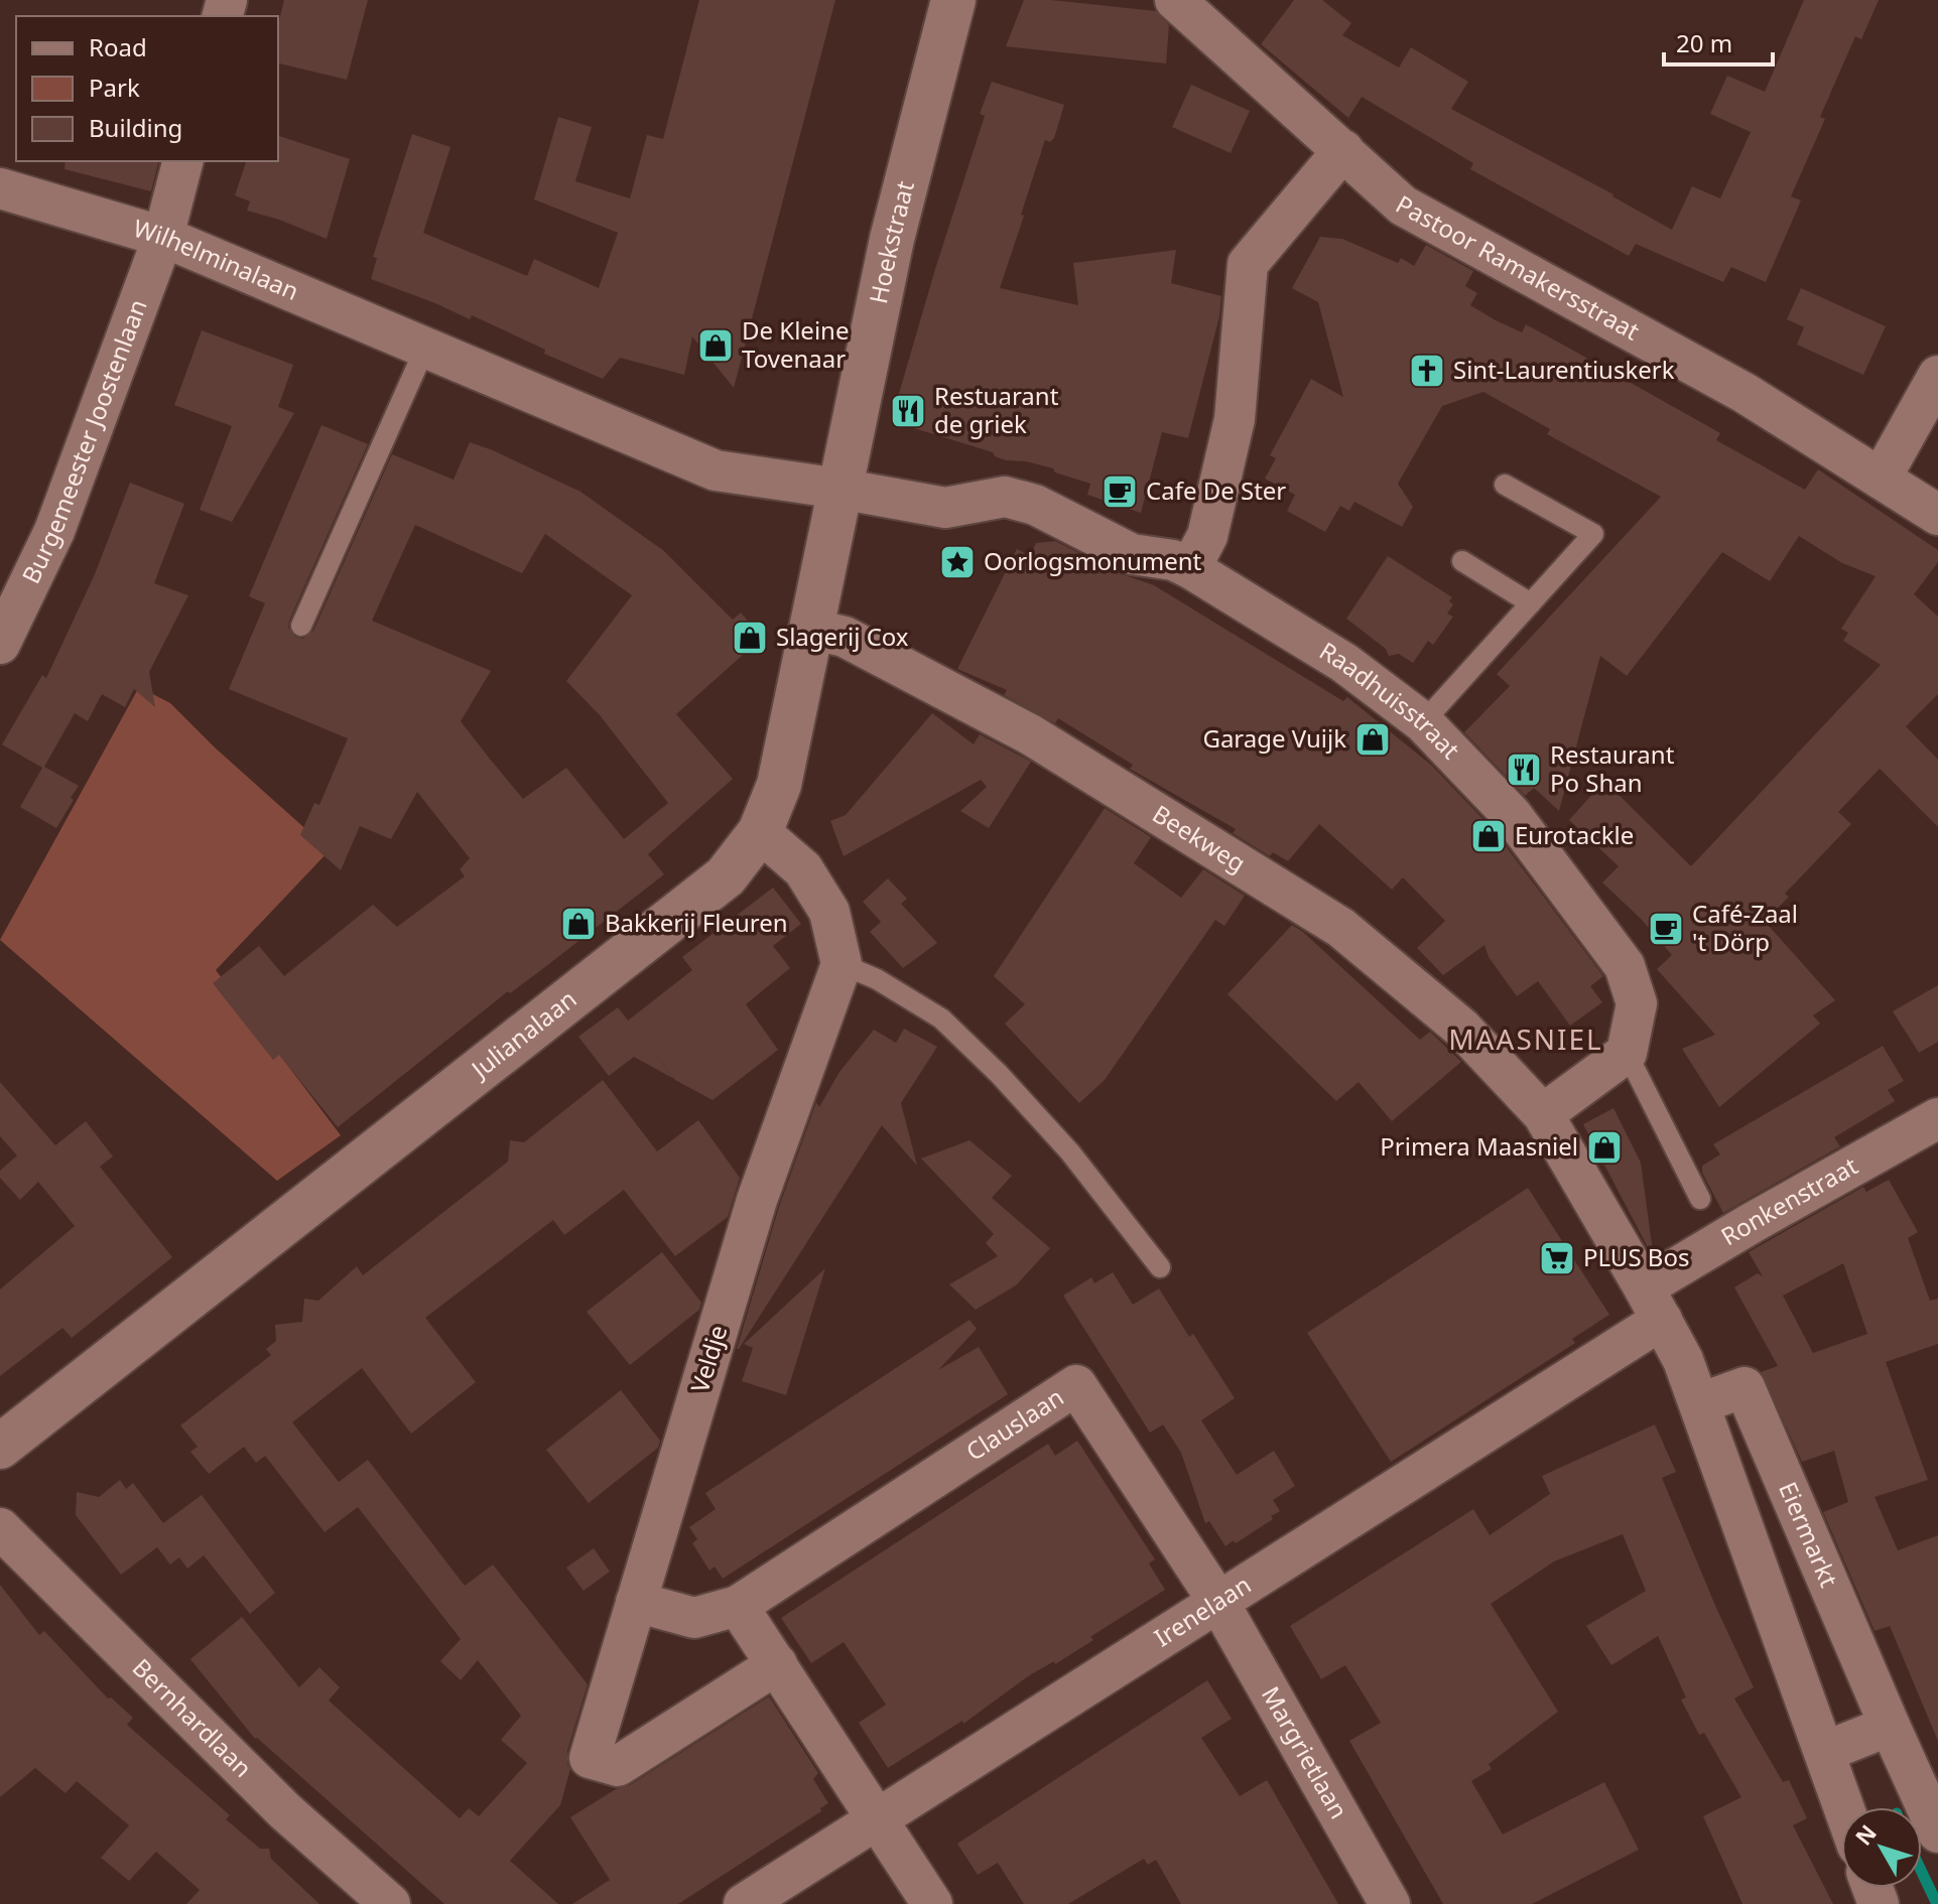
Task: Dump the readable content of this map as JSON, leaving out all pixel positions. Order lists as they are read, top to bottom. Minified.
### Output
{"streets":{"street":["Hoekstraat","Wilhelminalaan","Pastoor Ramakersstraat","Burgemeester Joostenlaan","Raadhuisstraat","Beekweg","Julianalaan","Ronkenstraat","Veldje","Clauslaan","Eiermarkt","Irenelaan","Bernhardlaan","Margrietlaan"]},"crossings":[["Hoekstraat","Wilhelminalaan"],["Hoekstraat","Raadhuisstraat"],["Hoekstraat","Julianalaan"],["Wilhelminalaan","Burgemeester Joostenlaan"],["Wilhelminalaan","Raadhuisstraat"],["Wilhelminalaan","Julianalaan"],["Raadhuisstraat","Julianalaan"],["Beekweg","Julianalaan"],["Beekweg","Ronkenstraat"],["Beekweg","Irenelaan"],["Ronkenstraat","Irenelaan"],["Veldje","Clauslaan"],["Clauslaan","Irenelaan"],["Clauslaan","Margrietlaan"],["Irenelaan","Margrietlaan"]],"districts":["MAASNIEL"],"places":{"shop":["De Kleine Tovenaar","Slagerij Cox","Garage Vuijk","Eurotackle","Bakkerij Fleuren","Primera Maasniel"],"church":["Sint-Laurentiuskerk"],"restaurant":["Restuarant de griek","Restaurant Po Shan"],"cafe":["Cafe De Ster","Café-Zaal 't Dörp"],"place":["Oorlogsmonument"],"supermarket":["PLUS Bos"]},"legend":["Road","Park","Building"],"scale_bar":"20 m","north":"top left"}
